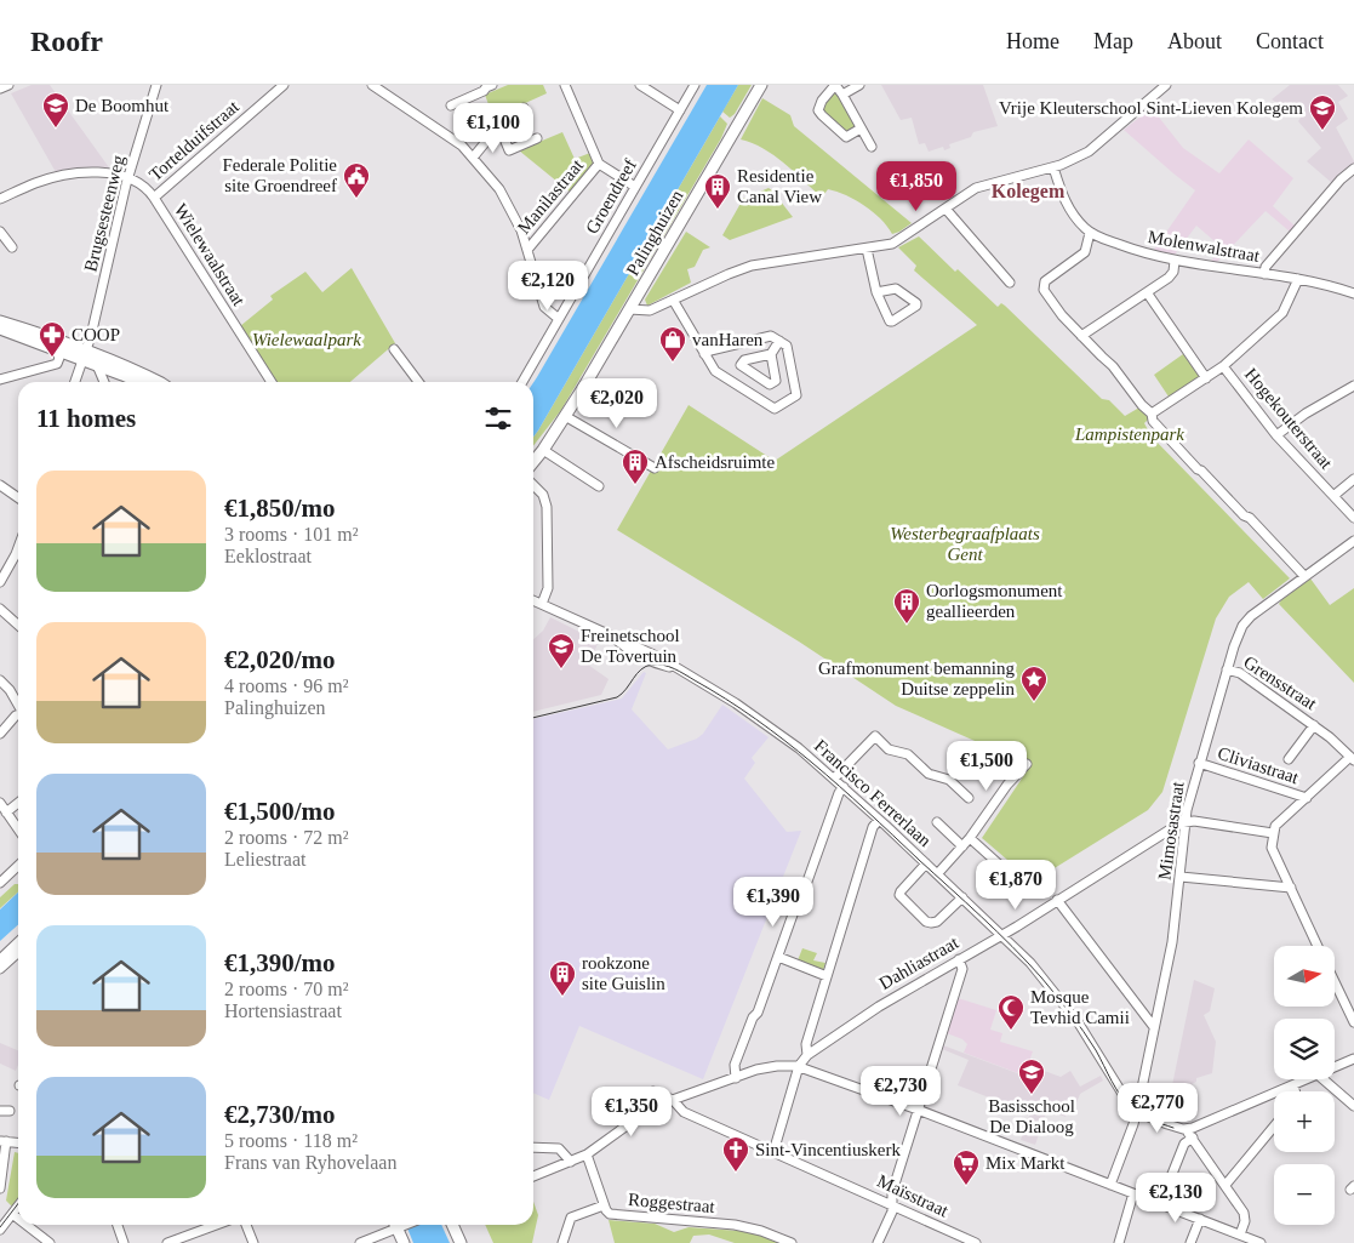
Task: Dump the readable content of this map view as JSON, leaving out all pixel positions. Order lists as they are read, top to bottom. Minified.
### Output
{"streets":{"main road":["Palinghuizen"],"street":["Tortelduifstraat","Manilastraat","Groendreef","Brugsesteenweg","Molenwalstraat","Wielewaalstraat","Hogekouterstraat","Grensstraat","Cliviastraat","Francisco Ferrerlaan","Mimosastraat","Dahliastraat","Maïsstraat","Roggestraat"]},"crossings":[["Tortelduifstraat","Wielewaalstraat"],["Brugsesteenweg","Wielewaalstraat"],["Grensstraat","Mimosastraat"],["Cliviastraat","Mimosastraat"],["Francisco Ferrerlaan","Mimosastraat"],["Francisco Ferrerlaan","Dahliastraat"],["Mimosastraat","Dahliastraat"]],"districts":["Kolegem"],"parks":["Wielewaalpark","Lampistenpark","Westerbegraafplaats Gent"],"places":{"school or university":["De Boomhut","Vrije Kleuterschool Sint-Lieven Kolegem","Freinetschool De Tovertuin","Basisschool De Dialoog"],"public building":["Federale Politie site Groendreef"],"building":["Residentie Canal View","Afscheidsruimte","Oorlogsmonument geallieerden","rookzone site Guislin"],"pharmacy":["COOP"],"shop":["vanHaren"],"place":["Grafmonument bemanning Duitse zeppelin"],"mosque":["Mosque Tevhid Camii"],"church":["Sint-Vincentiuskerk"],"supermarket":["Mix Markt"]},"north":"right","page":{"header":"Roofr","nav":["Home","Map","About","Contact"],"price":["€1,100","€1,850","€2,120","€2,020","€1,500","€1,870","€1,390","€2,730","€2,770","€1,350","€2,130"],"heading":"11 homes","list":[{"name":"€1,850/mo","note":"3 rooms · 101 m² · Eeklostraat"},{"name":"€2,020/mo","note":"4 rooms · 96 m² · Palinghuizen"},{"name":"€1,500/mo","note":"2 rooms · 72 m² · Leliestraat"},{"name":"€1,390/mo","note":"2 rooms · 70 m² · Hortensiastraat"},{"name":"€2,730/mo","note":"5 rooms · 118 m² · Frans van Ryhovelaan"}],"map_buttons":["+","−"]}}
